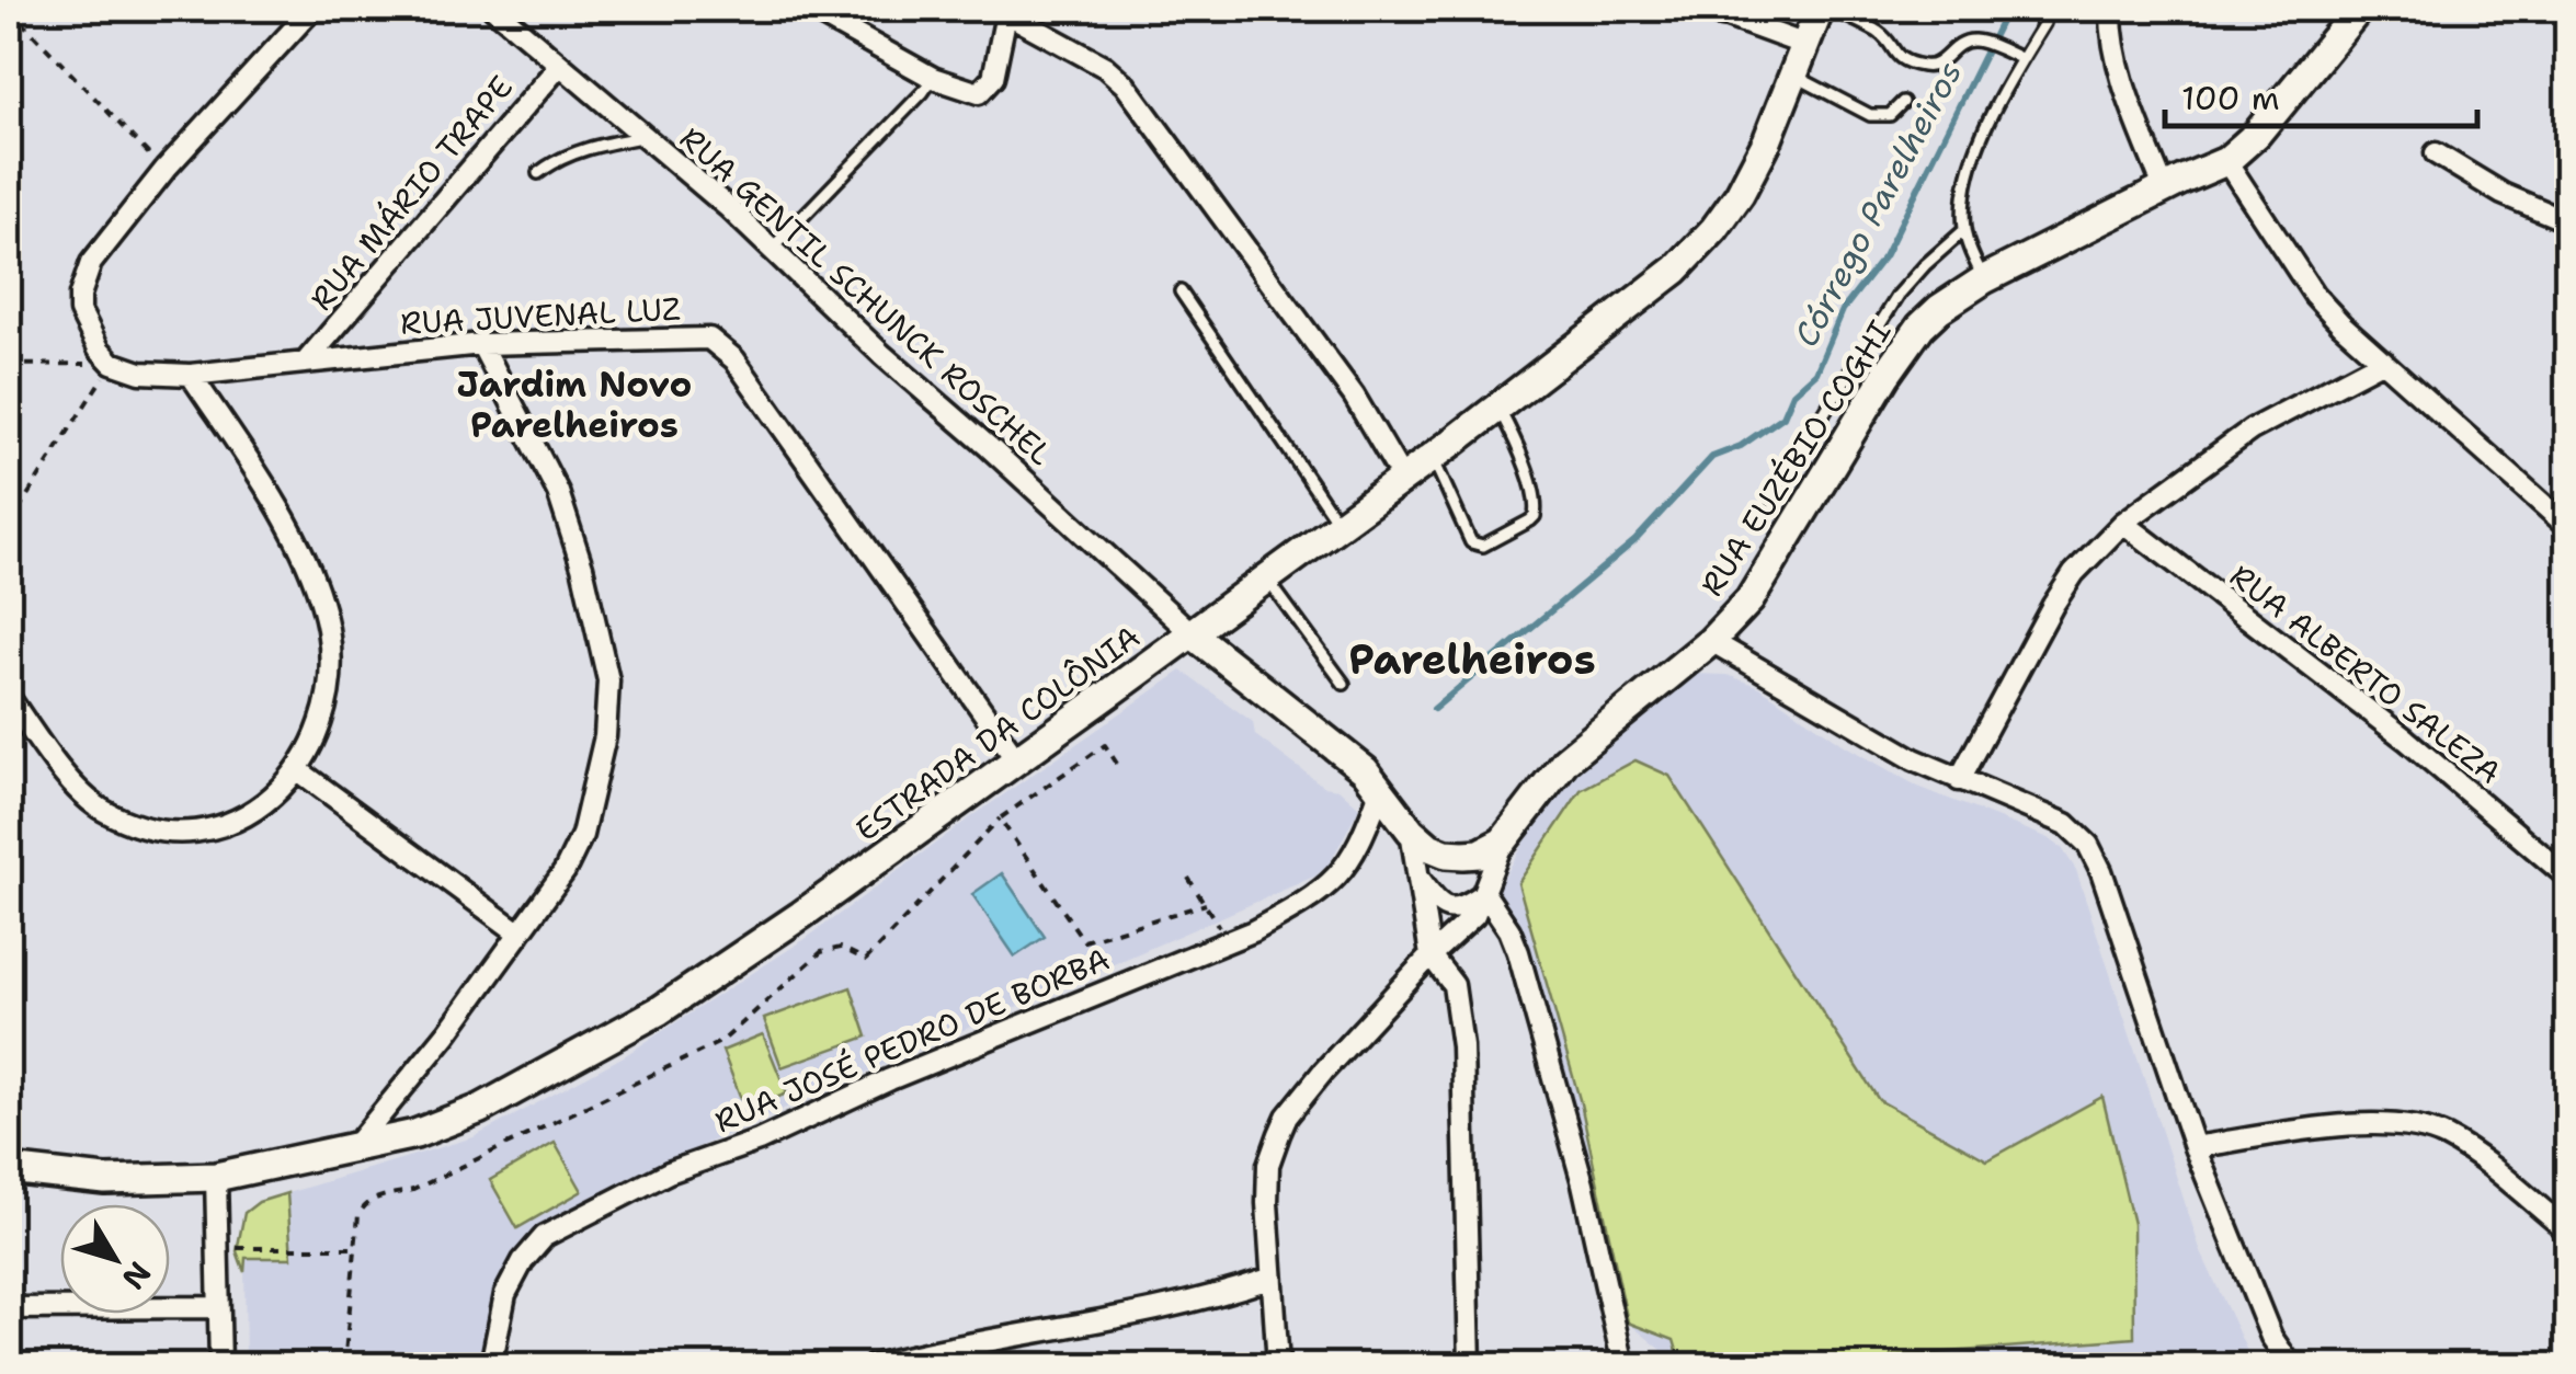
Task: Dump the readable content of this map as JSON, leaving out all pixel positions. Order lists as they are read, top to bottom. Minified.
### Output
{"streets":{"main road":["RUA EUZÉBIO COGHI","ESTRADA DA COLÔNIA"],"street":["RUA MÁRIO TRAPE","RUA GENTIL SCHUNCK ROSCHEL","RUA JUVENAL LUZ","RUA ALBERTO SALEZA","RUA JOSÉ PEDRO DE BORBA"]},"crossings":[["RUA MÁRIO TRAPE","RUA GENTIL SCHUNCK ROSCHEL"],["RUA MÁRIO TRAPE","RUA JUVENAL LUZ"],["RUA GENTIL SCHUNCK ROSCHEL","ESTRADA DA COLÔNIA"],["RUA JUVENAL LUZ","ESTRADA DA COLÔNIA"]],"districts":["Jardim Novo Parelheiros","Parelheiros"],"water":["Córrego Parelheiros"],"scale_bar":"100 m","north":"bottom right"}
